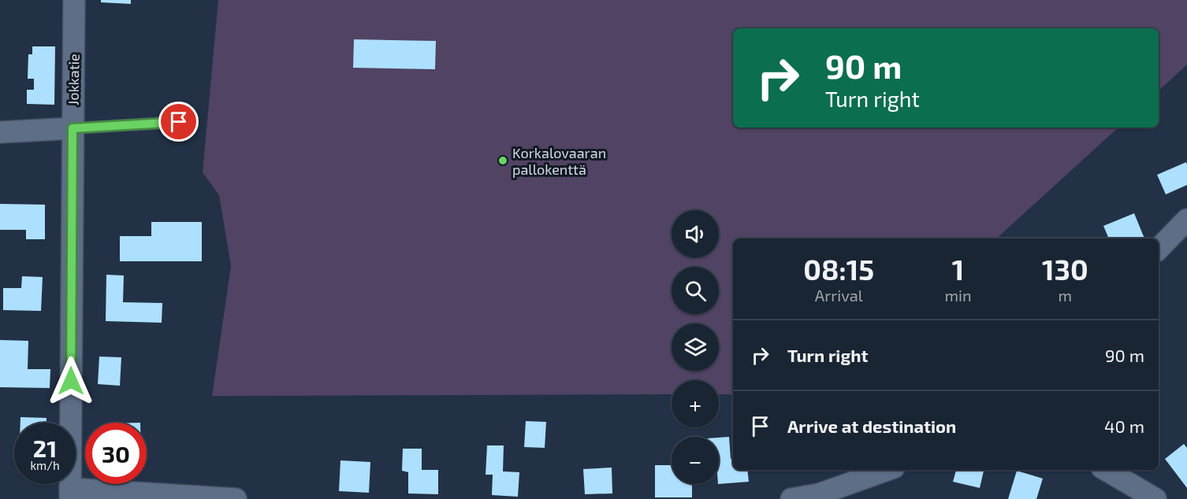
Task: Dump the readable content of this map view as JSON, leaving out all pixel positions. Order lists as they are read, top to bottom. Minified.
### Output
{"streets":{"street":["Jokkatie"]},"places":["Korkalovaaran pallokenttä"],"page":{"turn":["90 m","Turn right"],"map_buttons":["+","−"],"eta":["08:15","Arrival","1","min","130","m"],"list":[{"name":"Turn right","value":"90 m"},{"name":"Arrive at destination","value":"40 m"}],"speed":"21 km/h","limit":"30"}}
